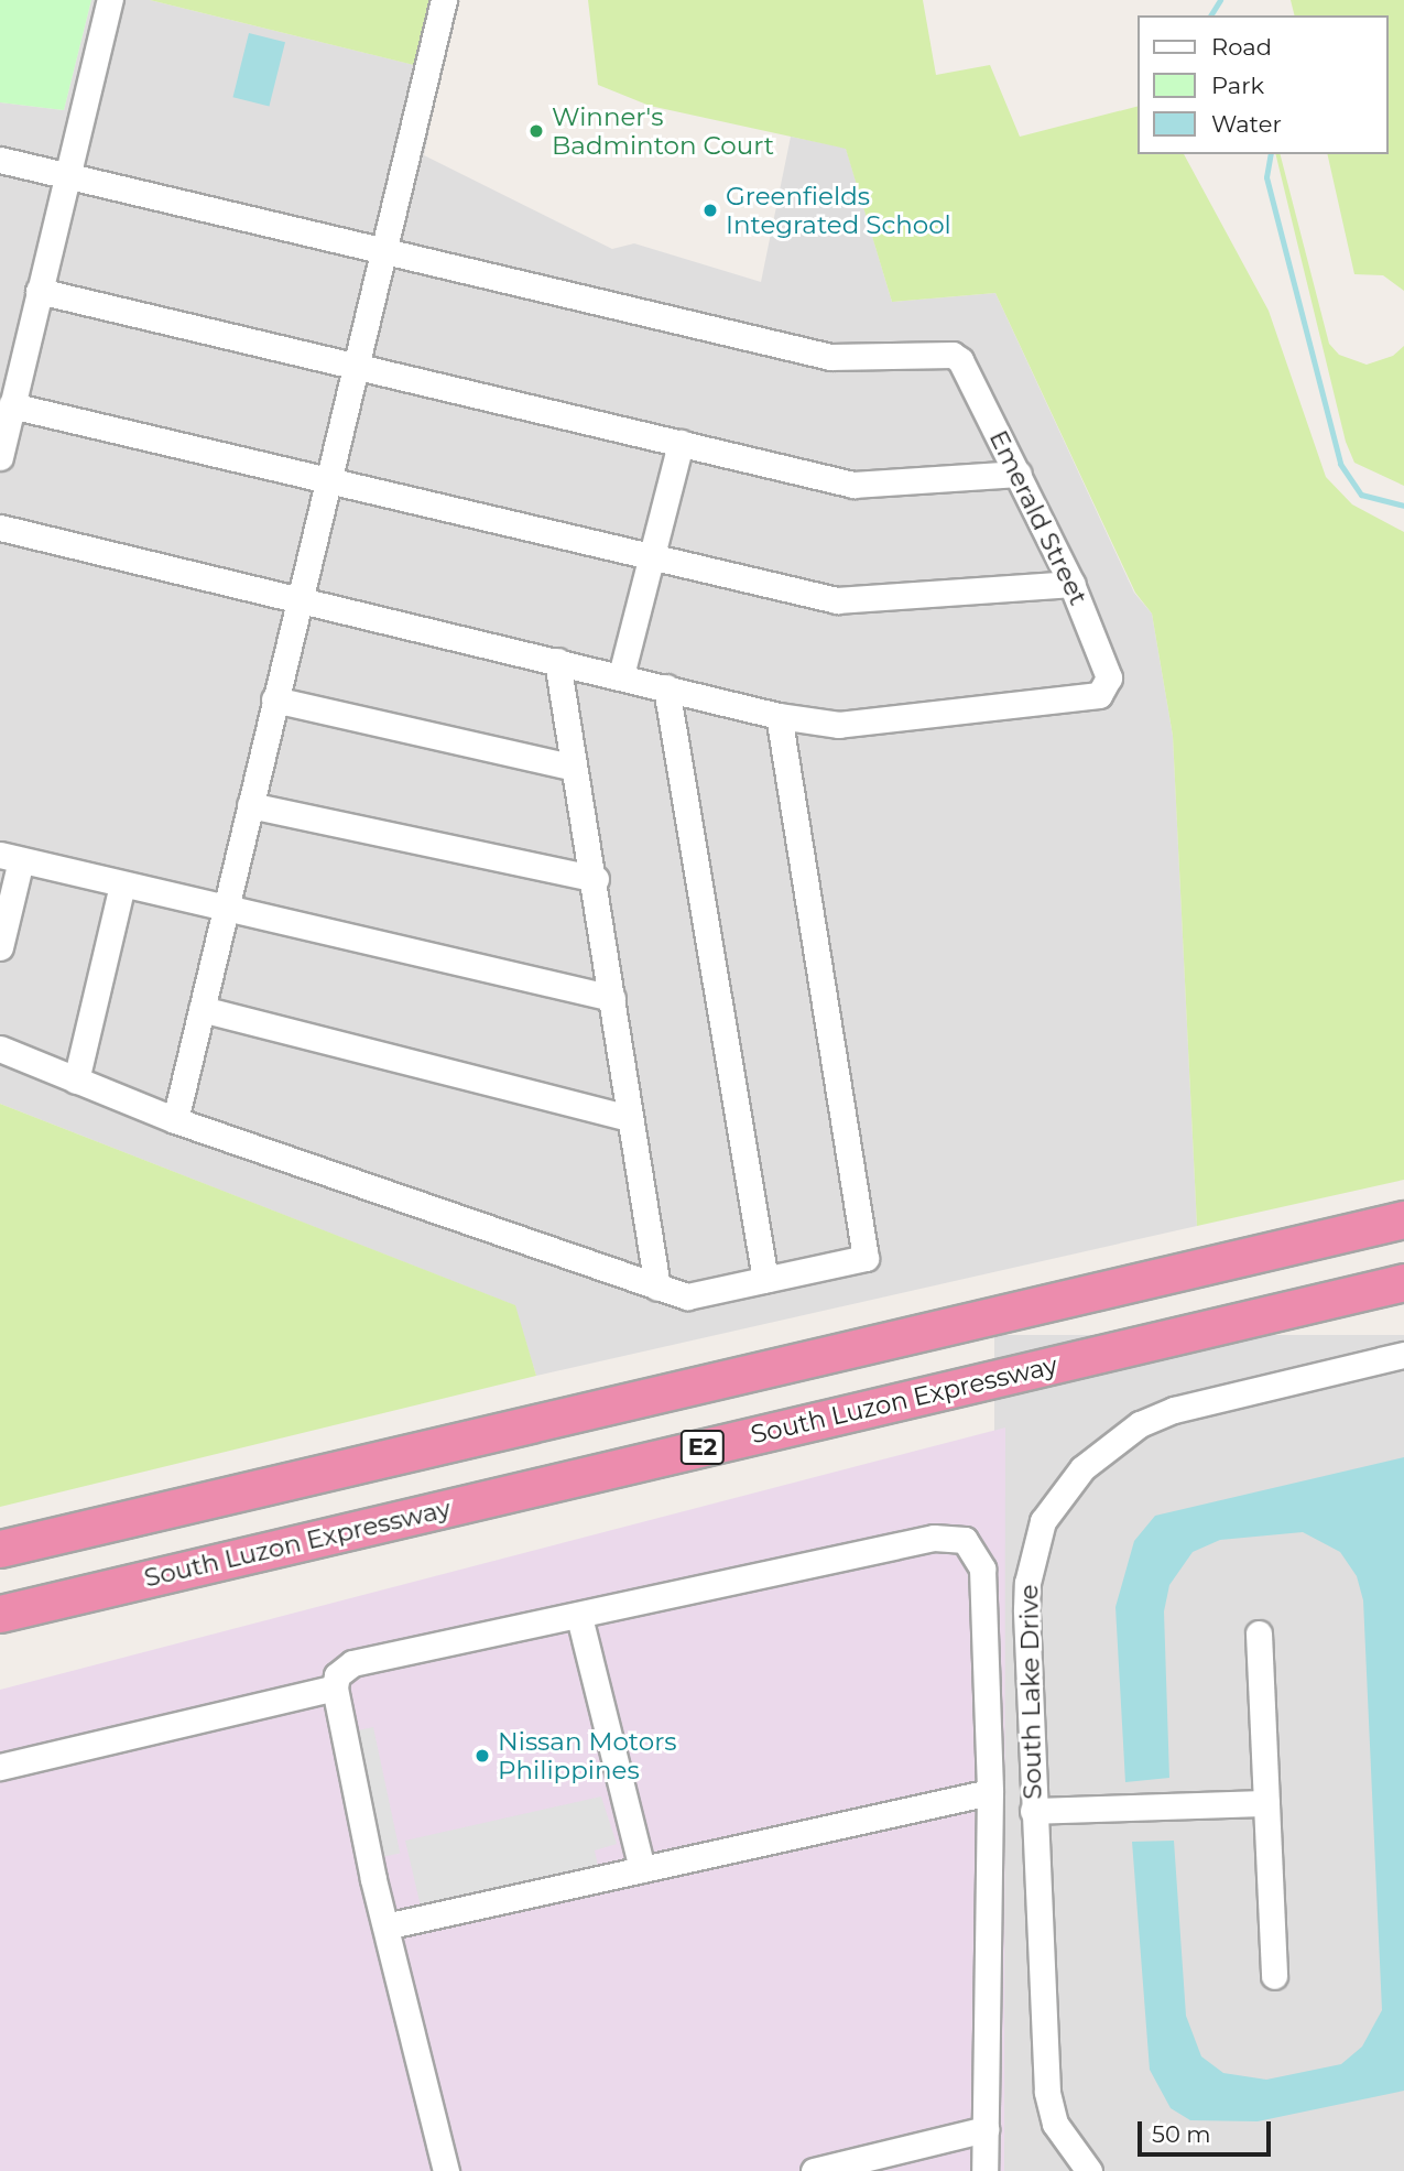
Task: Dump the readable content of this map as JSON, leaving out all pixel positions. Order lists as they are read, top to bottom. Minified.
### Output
{"streets":{"highway":["South Luzon Expressway","E2"],"street":["Emerald Street","South Lake Drive"]},"places":["Winner's Badminton Court","Greenfields Integrated School","Nissan Motors Philippines"],"legend":["Road","Park","Water"],"scale_bar":"50 m"}
